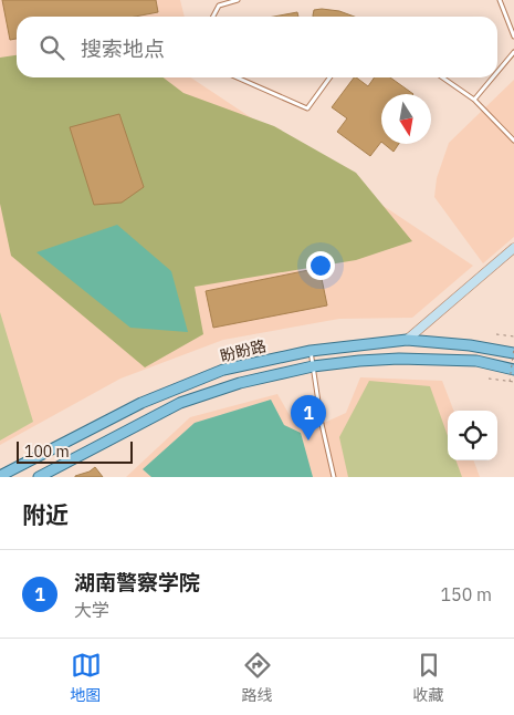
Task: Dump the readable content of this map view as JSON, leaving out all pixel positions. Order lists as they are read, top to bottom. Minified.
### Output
{"streets":{"main road":["盼盼路"]},"scale_bar":"100 m","north":"bottom","page":{"search":"搜索地点","pins":"1","scale":"100 m","heading":"附近","list":[{"mark":"1","name":"湖南警察学院","note":"大学","value":"150 m"}],"nav":["地图","路线","收藏"]}}
